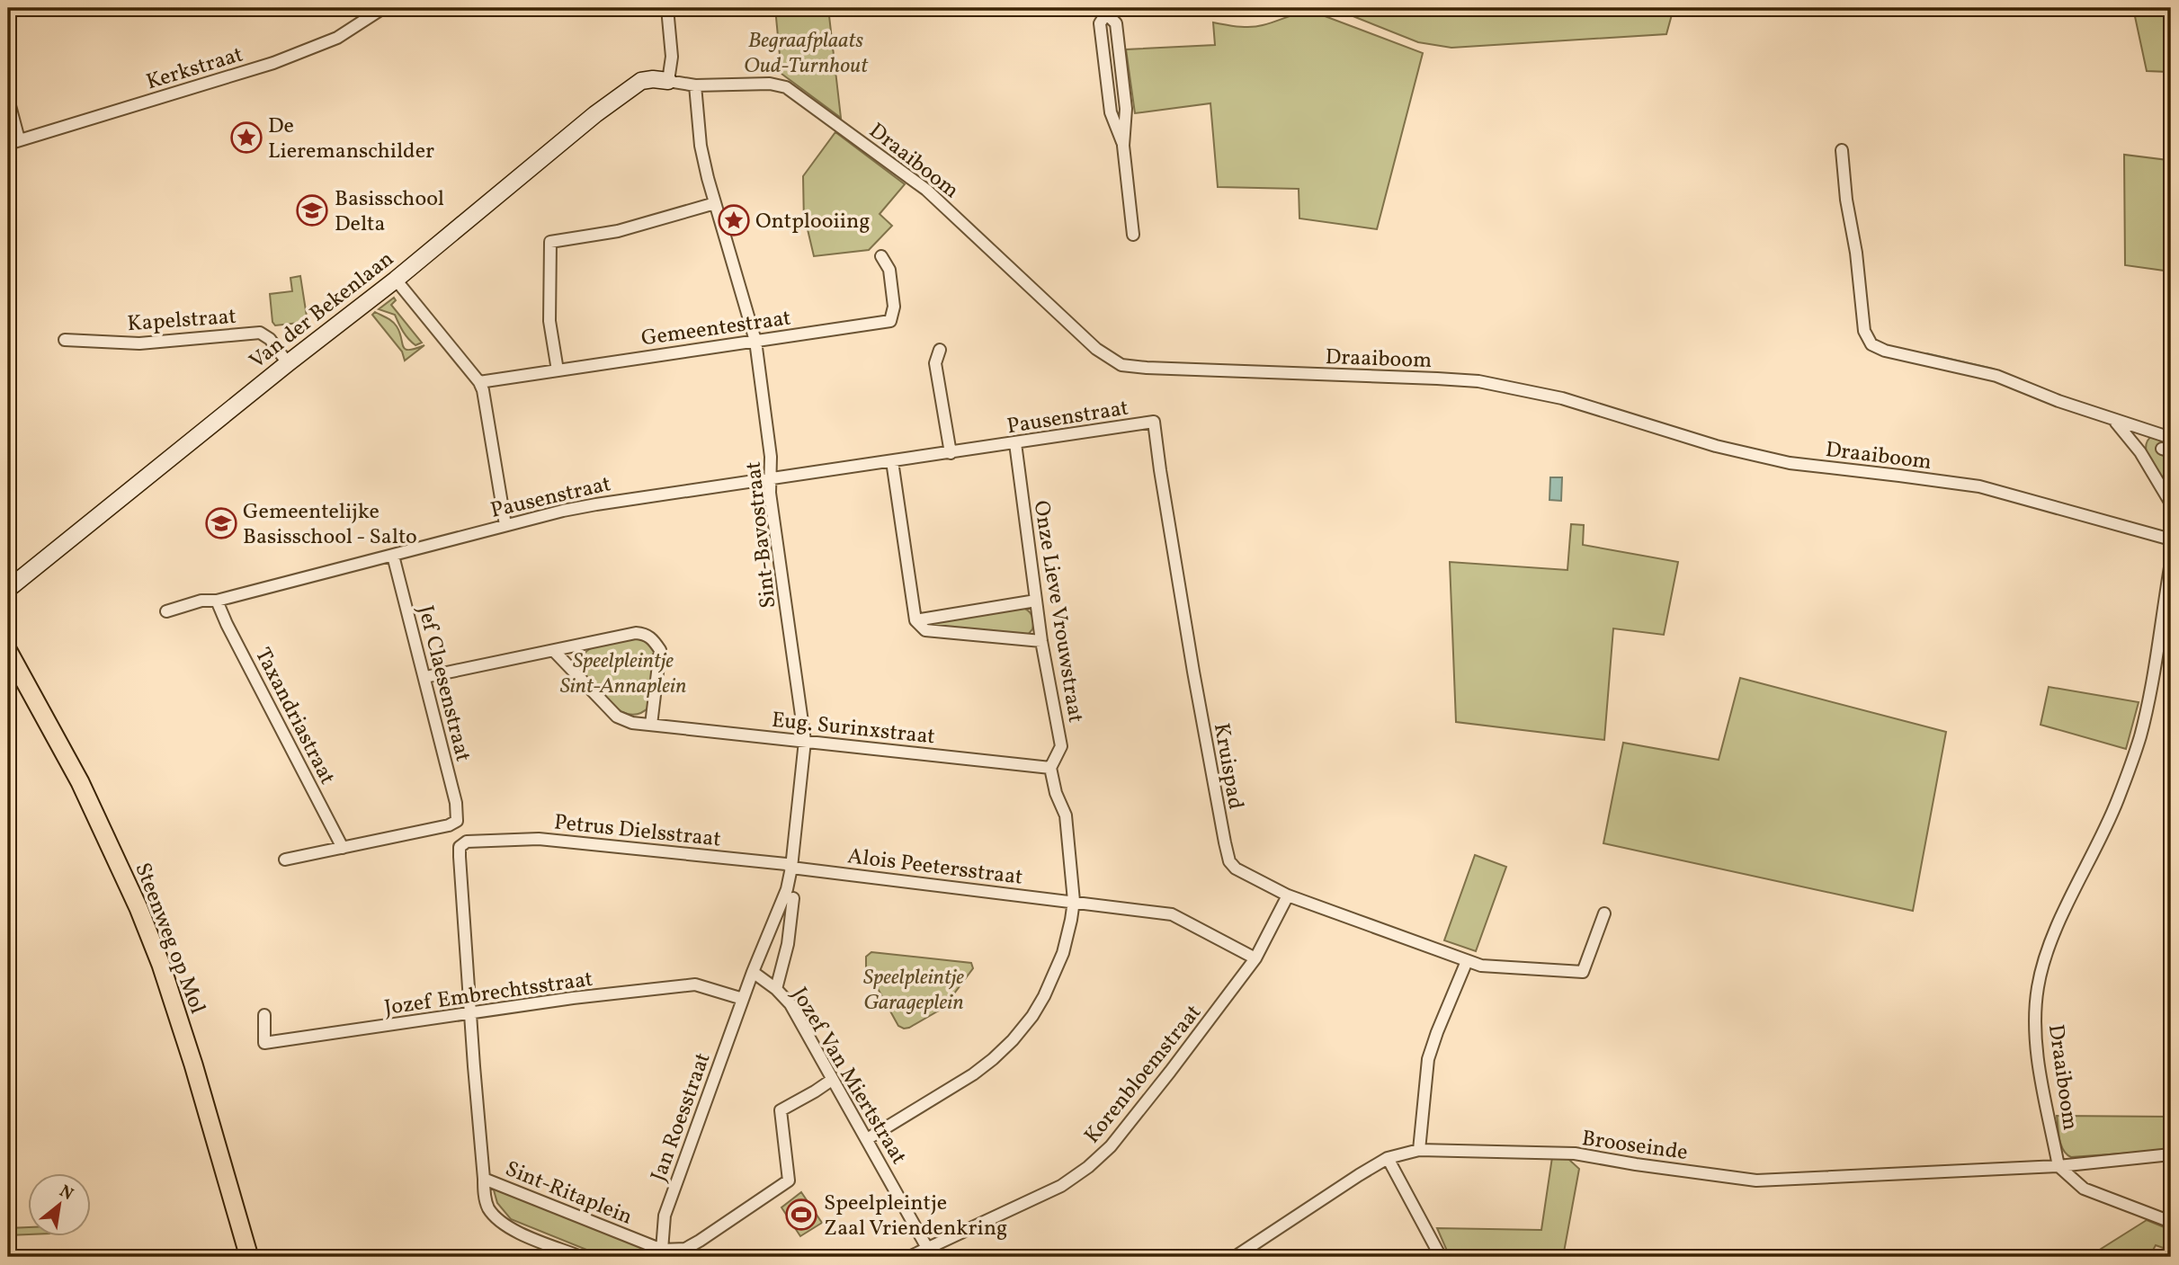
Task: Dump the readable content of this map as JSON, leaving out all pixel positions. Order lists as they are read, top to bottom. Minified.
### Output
{"streets":{"main road":["Steenweg op Mol"],"street":["Kerkstraat","Draaiboom","Van der Bekenlaan","Kapelstraat","Gemeentestraat","Pausenstraat","Sint-Bavostraat","Onze Lieve Vrouwstraat","Jef Claesenstraat","Taxandriastraat","Eug. Surinxstraat","Kruispad","Petrus Dielsstraat","Alois Peetersstraat","Jozef Embrechtsstraat","Korenbloemstraat","Jozef Van Miertstraat","Jan Roesstraat","Brooseinde","Sint-Ritaplein"]},"crossings":[["Draaiboom","Van der Bekenlaan"],["Draaiboom","Sint-Bavostraat"],["Draaiboom","Brooseinde"],["Van der Bekenlaan","Kapelstraat"],["Gemeentestraat","Sint-Bavostraat"],["Pausenstraat","Sint-Bavostraat"],["Pausenstraat","Onze Lieve Vrouwstraat"],["Pausenstraat","Jef Claesenstraat"],["Pausenstraat","Taxandriastraat"],["Pausenstraat","Kruispad"],["Sint-Bavostraat","Eug. Surinxstraat"],["Sint-Bavostraat","Petrus Dielsstraat"],["Sint-Bavostraat","Alois Peetersstraat"],["Sint-Bavostraat","Jozef Van Miertstraat"],["Sint-Bavostraat","Jan Roesstraat"],["Onze Lieve Vrouwstraat","Eug. Surinxstraat"],["Jef Claesenstraat","Taxandriastraat"],["Kruispad","Korenbloemstraat"],["Petrus Dielsstraat","Alois Peetersstraat"],["Petrus Dielsstraat","Jozef Embrechtsstraat"],["Alois Peetersstraat","Korenbloemstraat"],["Jozef Embrechtsstraat","Jan Roesstraat"],["Korenbloemstraat","Jozef Van Miertstraat"],["Jozef Van Miertstraat","Jan Roesstraat"],["Jan Roesstraat","Sint-Ritaplein"]],"parks":["Begraafplaats Oud-Turnhout","Speelpleintje Sint-Annaplein","Speelpleintje Garageplein"],"places":{"place":["De Lieremanschilder","Ontplooiing"],"school or university":["Basisschool Delta","Gemeentelijke Basisschool - Salto"],"sports":["Speelpleintje Zaal Vriendenkring"]},"north":"top right"}
